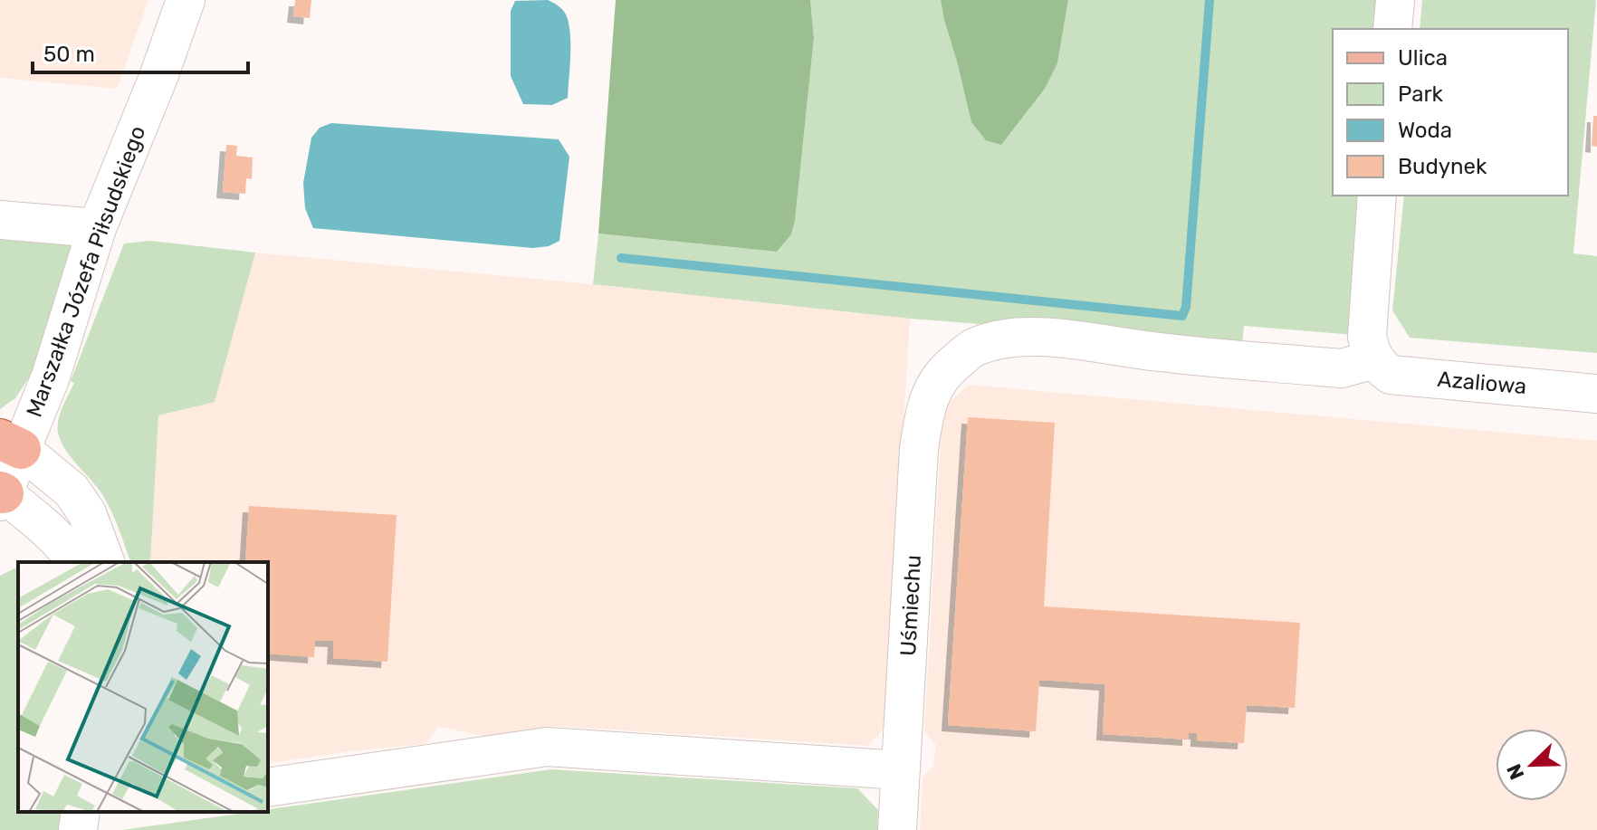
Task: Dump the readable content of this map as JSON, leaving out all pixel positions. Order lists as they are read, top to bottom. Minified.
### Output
{"streets":{"street":["Marszałka Józefa Piłsudskiego","Azaliowa","Uśmiechu"]},"crossings":[["Azaliowa","Uśmiechu"]],"legend":["Ulica","Park","Woda","Budynek"],"scale_bar":"50 m","north":"bottom left"}
